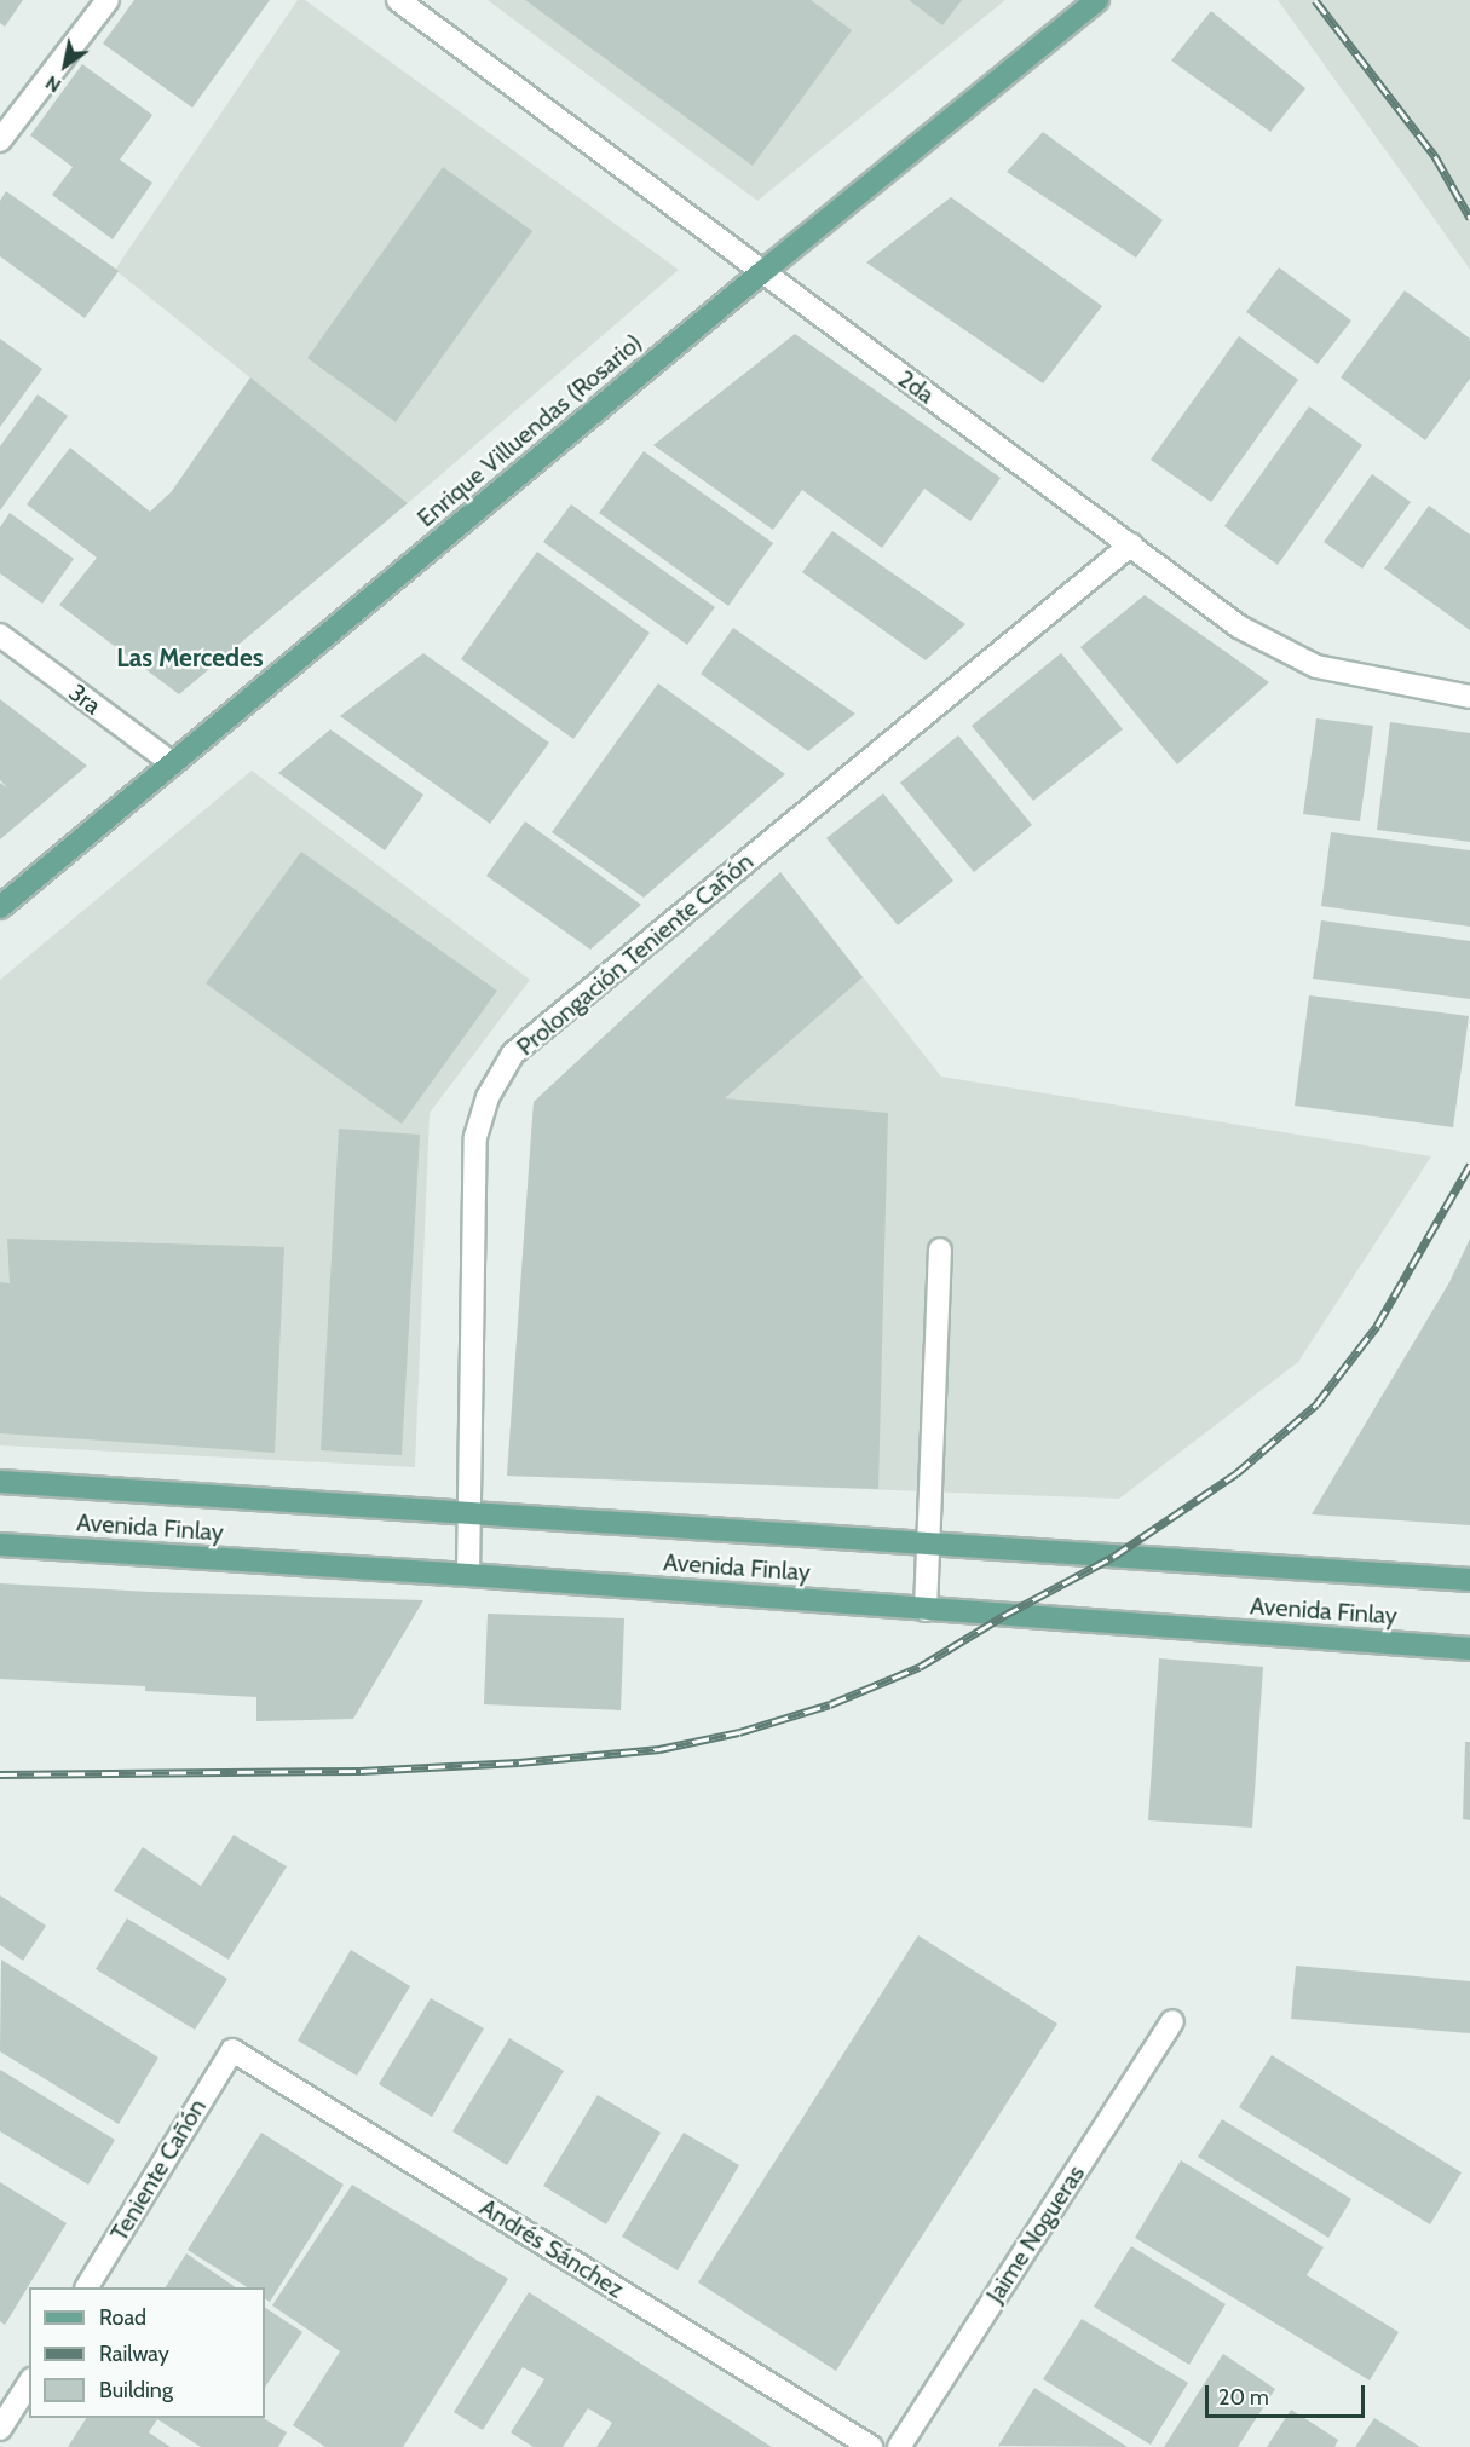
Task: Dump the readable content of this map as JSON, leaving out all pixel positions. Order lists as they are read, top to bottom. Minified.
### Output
{"streets":{"main road":["Enrique Villuendas (Rosario)","Avenida Finlay"],"street":["2da","3ra","Prolongación Teniente Cañón","Teniente Cañón","Jaime Nogueras","Andrés Sánchez"]},"crossings":[["2da","Enrique Villuendas (Rosario)"],["2da","Prolongación Teniente Cañón"],["Enrique Villuendas (Rosario)","3ra"],["Prolongación Teniente Cañón","Avenida Finlay"],["Teniente Cañón","Andrés Sánchez"]],"districts":["Las Mercedes"],"legend":["Road","Railway","Building"],"scale_bar":"20 m","north":"bottom left"}
